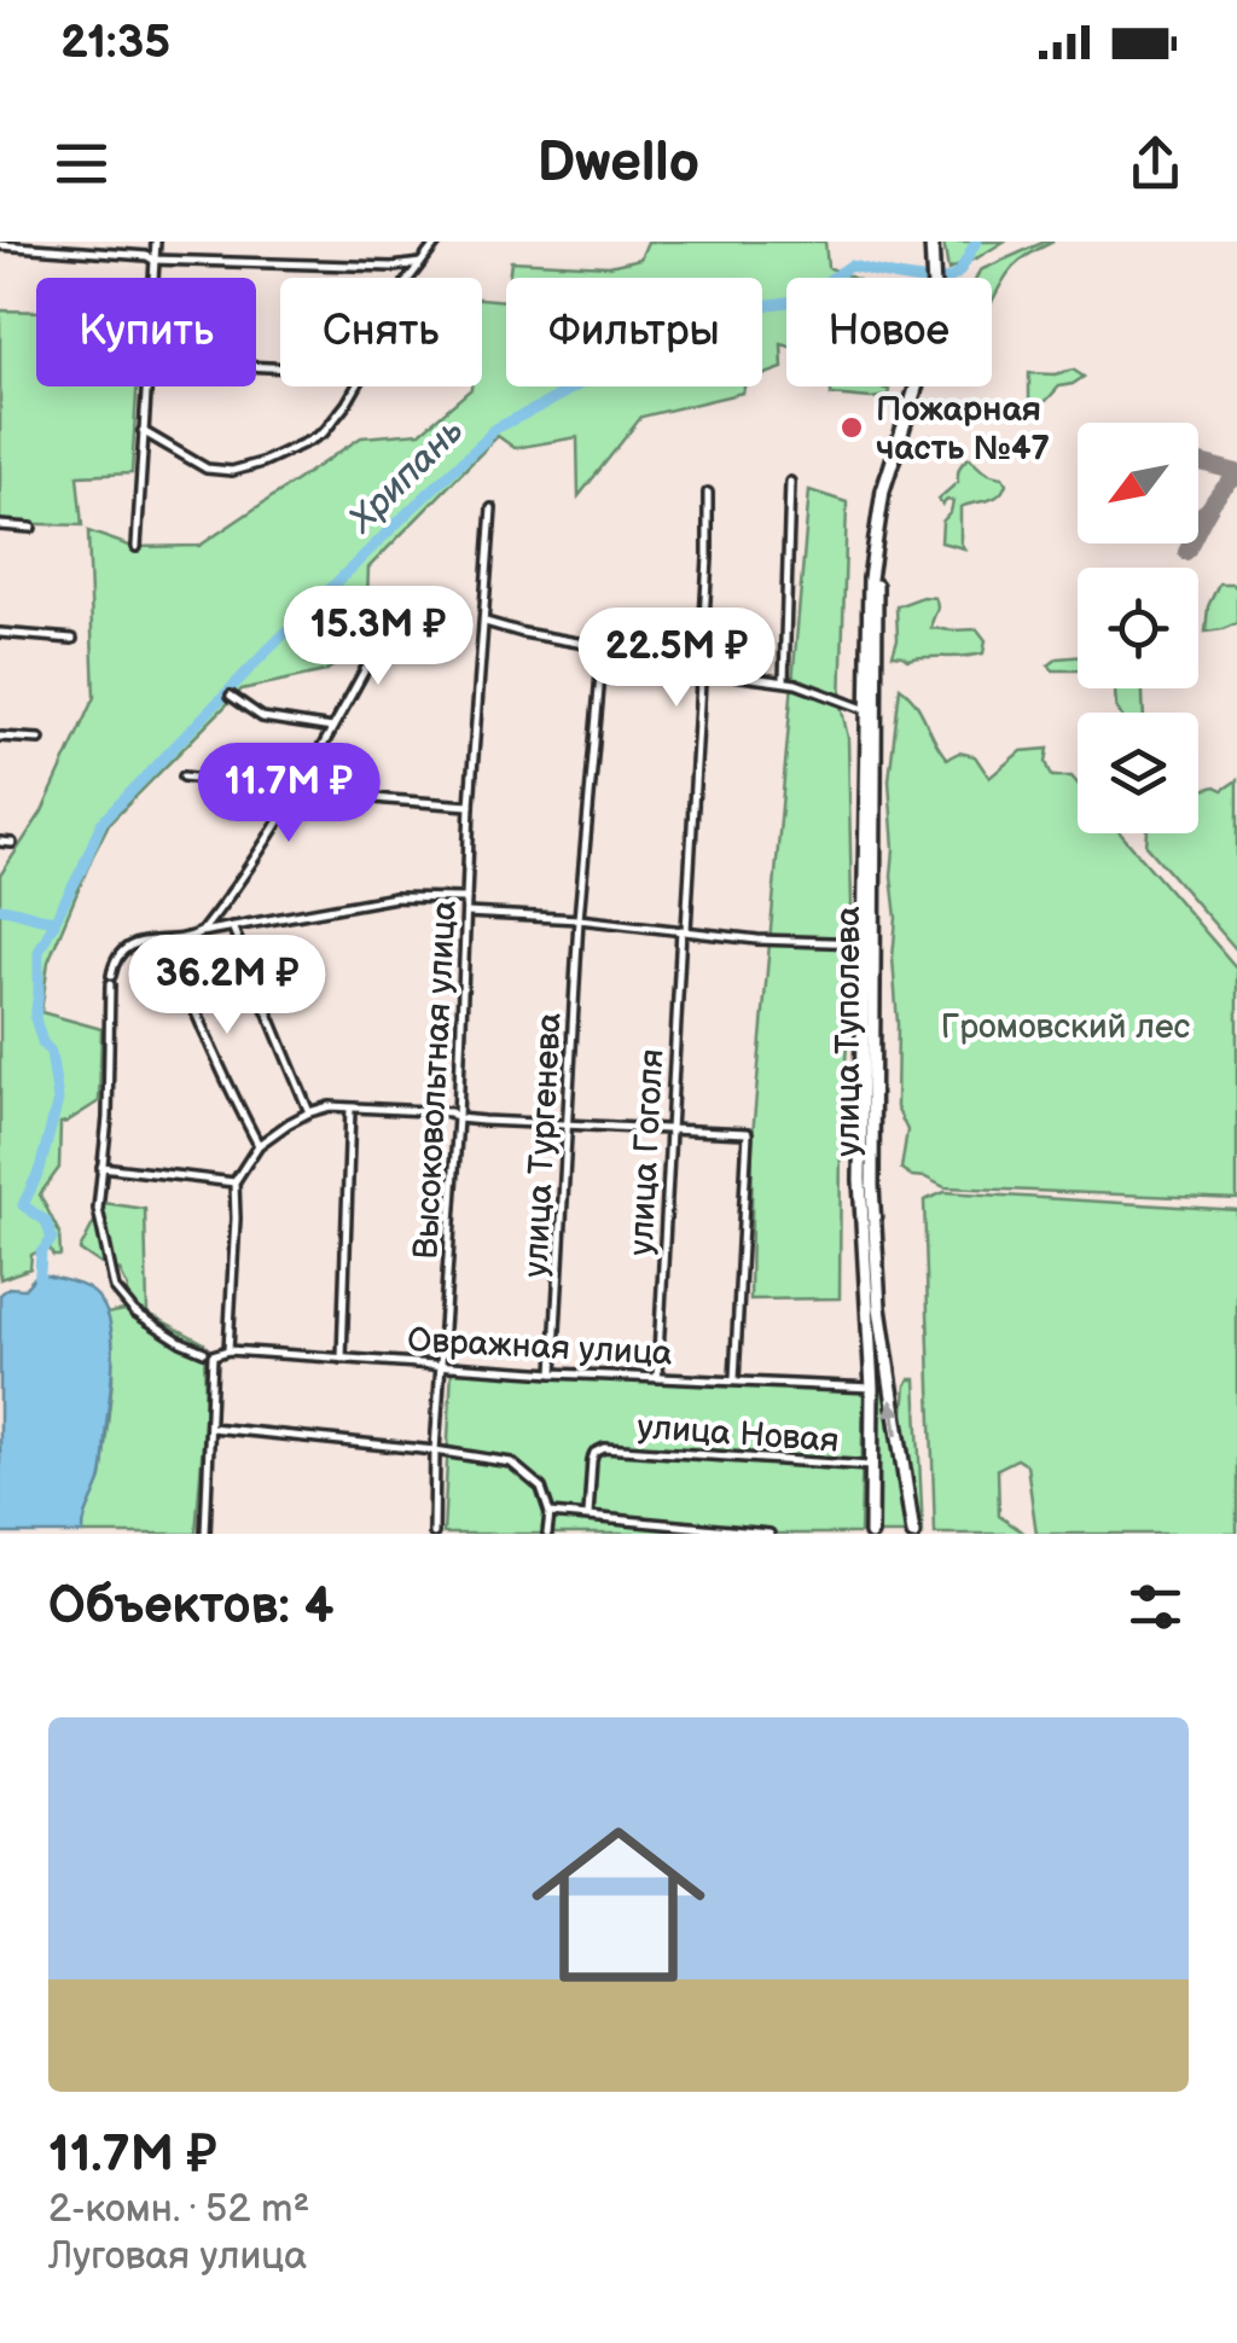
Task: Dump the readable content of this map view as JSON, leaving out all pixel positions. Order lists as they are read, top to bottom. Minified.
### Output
{"streets":{"main road":["улица Туполева"],"street":["Высоковольтная улица","улица Тургенева","улица Гоголя","Овражная улица","улица Новая"]},"crossings":[["улица Туполева","Овражная улица"],["улица Туполева","улица Новая"],["Высоковольтная улица","Овражная улица"],["улица Тургенева","Овражная улица"],["улица Гоголя","Овражная улица"]],"water":["Хрипань"],"parks":["Громовский лес"],"places":["Пожарная часть №47"],"north":"bottom left","page":{"status":"21:35","header":"Dwello","chip":["Купить","Снять","Фильтры","Новое"],"price":["15.3M ₽","22.5M ₽","11.7M ₽","36.2M ₽"],"heading":"Объектов: 4","list":[{"name":"11.7M ₽","note":"2-комн. · 52 m² · Луговая улица"}]}}
